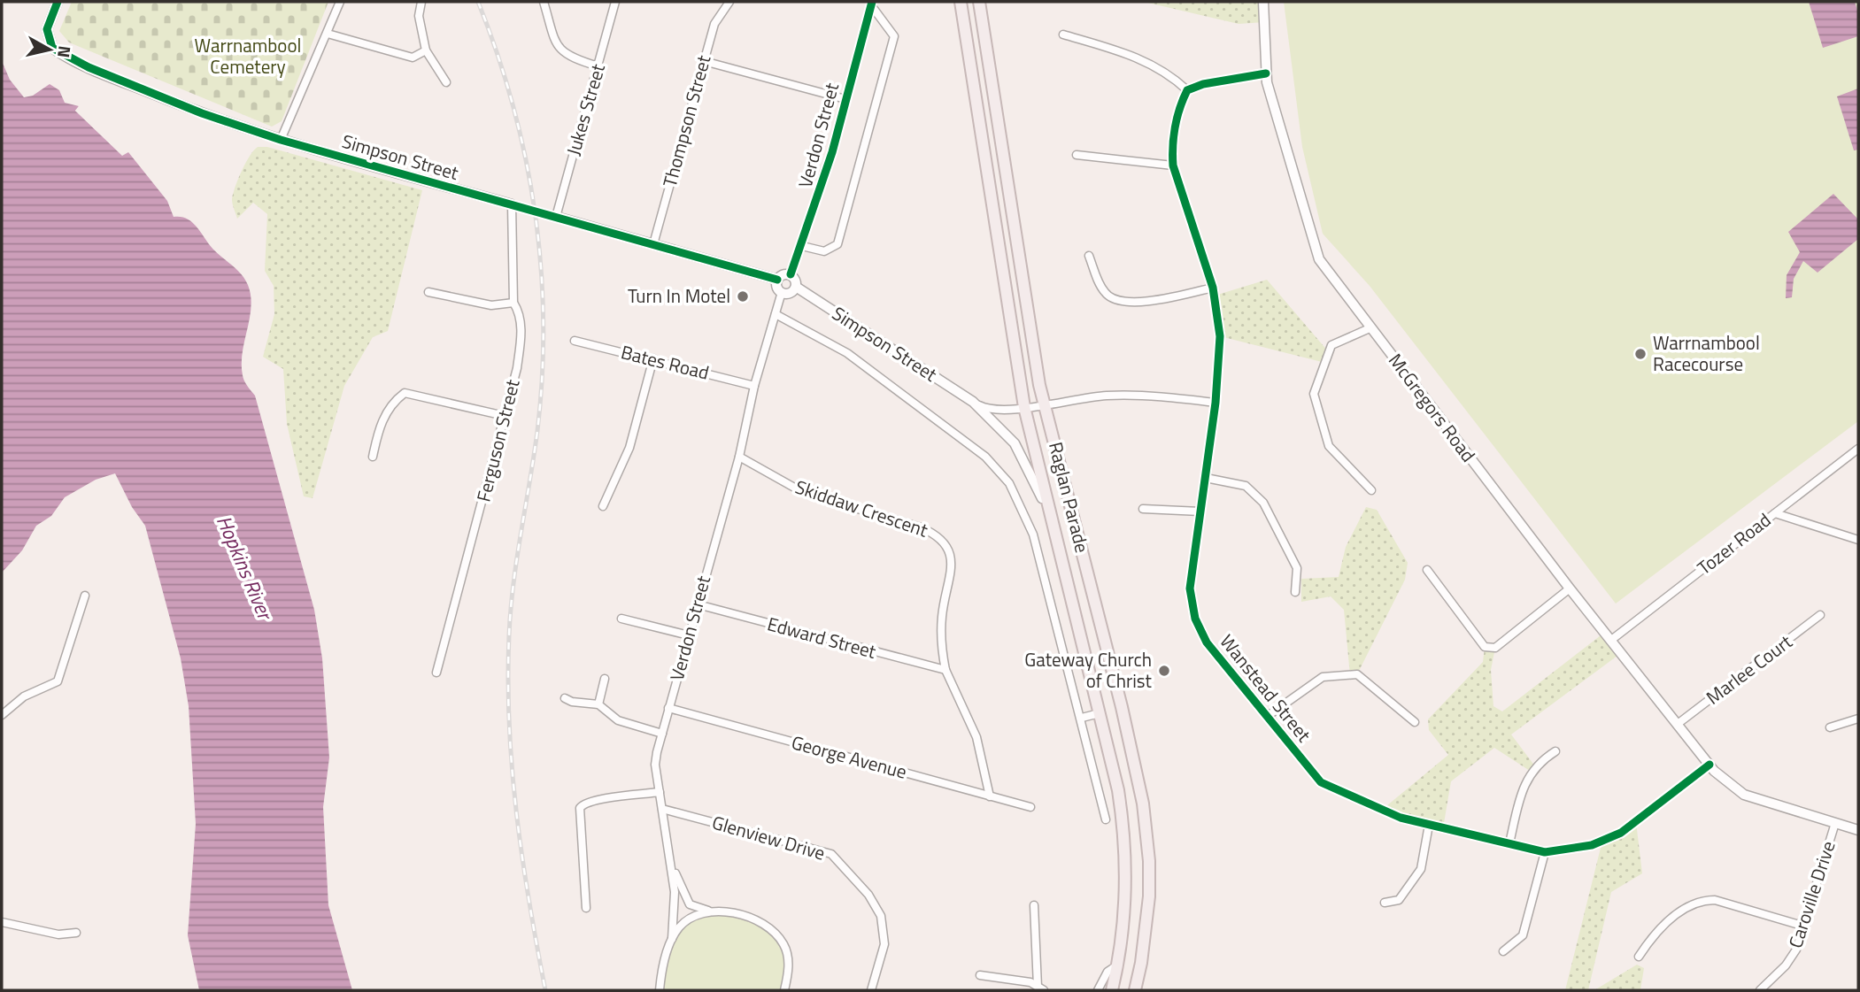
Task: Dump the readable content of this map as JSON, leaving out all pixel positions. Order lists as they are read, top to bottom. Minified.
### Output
{"streets":{"highway":["Raglan Parade"],"street":["Jukes Street","Thompson Street","Verdon Street","Simpson Street","Bates Road","McGregors Road","Ferguson Street","Skiddaw Crescent","Tozer Road","Edward Street","Marlee Court","Wanstead Street","George Avenue","Glenview Drive","Caroville Drive"]},"crossings":[["Jukes Street","Simpson Street"],["Thompson Street","Simpson Street"],["Verdon Street","Simpson Street"],["Verdon Street","Bates Road"],["Verdon Street","Skiddaw Crescent"],["Verdon Street","Edward Street"],["Verdon Street","George Avenue"],["Verdon Street","Glenview Drive"],["Simpson Street","Ferguson Street"],["Simpson Street","Raglan Parade"],["Simpson Street","Wanstead Street"],["McGregors Road","Tozer Road"],["McGregors Road","Marlee Court"],["McGregors Road","Wanstead Street"],["McGregors Road","Caroville Drive"],["Skiddaw Crescent","Edward Street"],["Skiddaw Crescent","George Avenue"]],"water":["Hopkins River"],"parks":["Warrnambool Cemetery"],"places":["Turn In Motel","Warrnambool Racecourse","Gateway Church of Christ"],"north":"right"}
